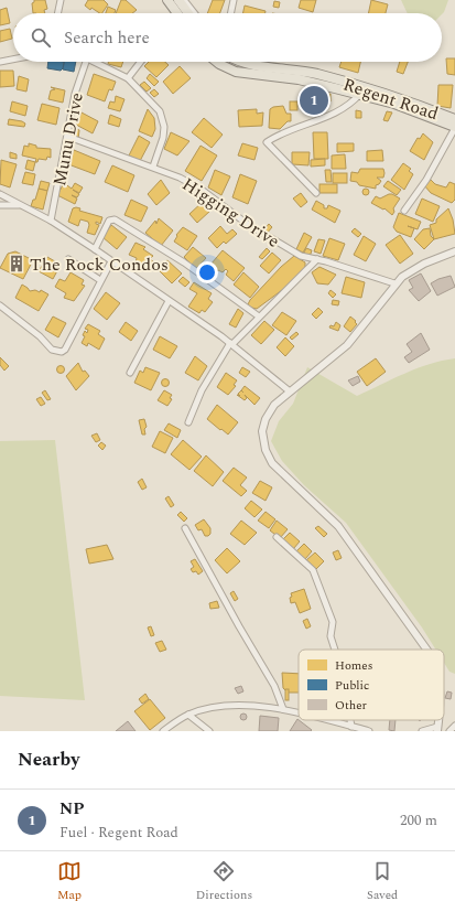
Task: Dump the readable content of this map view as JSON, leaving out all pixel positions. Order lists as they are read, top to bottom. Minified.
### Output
{"streets":{"main road":["Regent Road"],"street":["Munu Drive","Higging Drive"]},"crossings":[["Munu Drive","Higging Drive"]],"places":{"building":["The Rock Condos"]},"legend":["Homes","Public","Other"],"page":{"search":"Search here","pins":"1","heading":"Nearby","list":[{"mark":"1","name":"NP","note":"Fuel · Regent Road","value":"200 m"}],"nav":["Map","Directions","Saved"]}}
